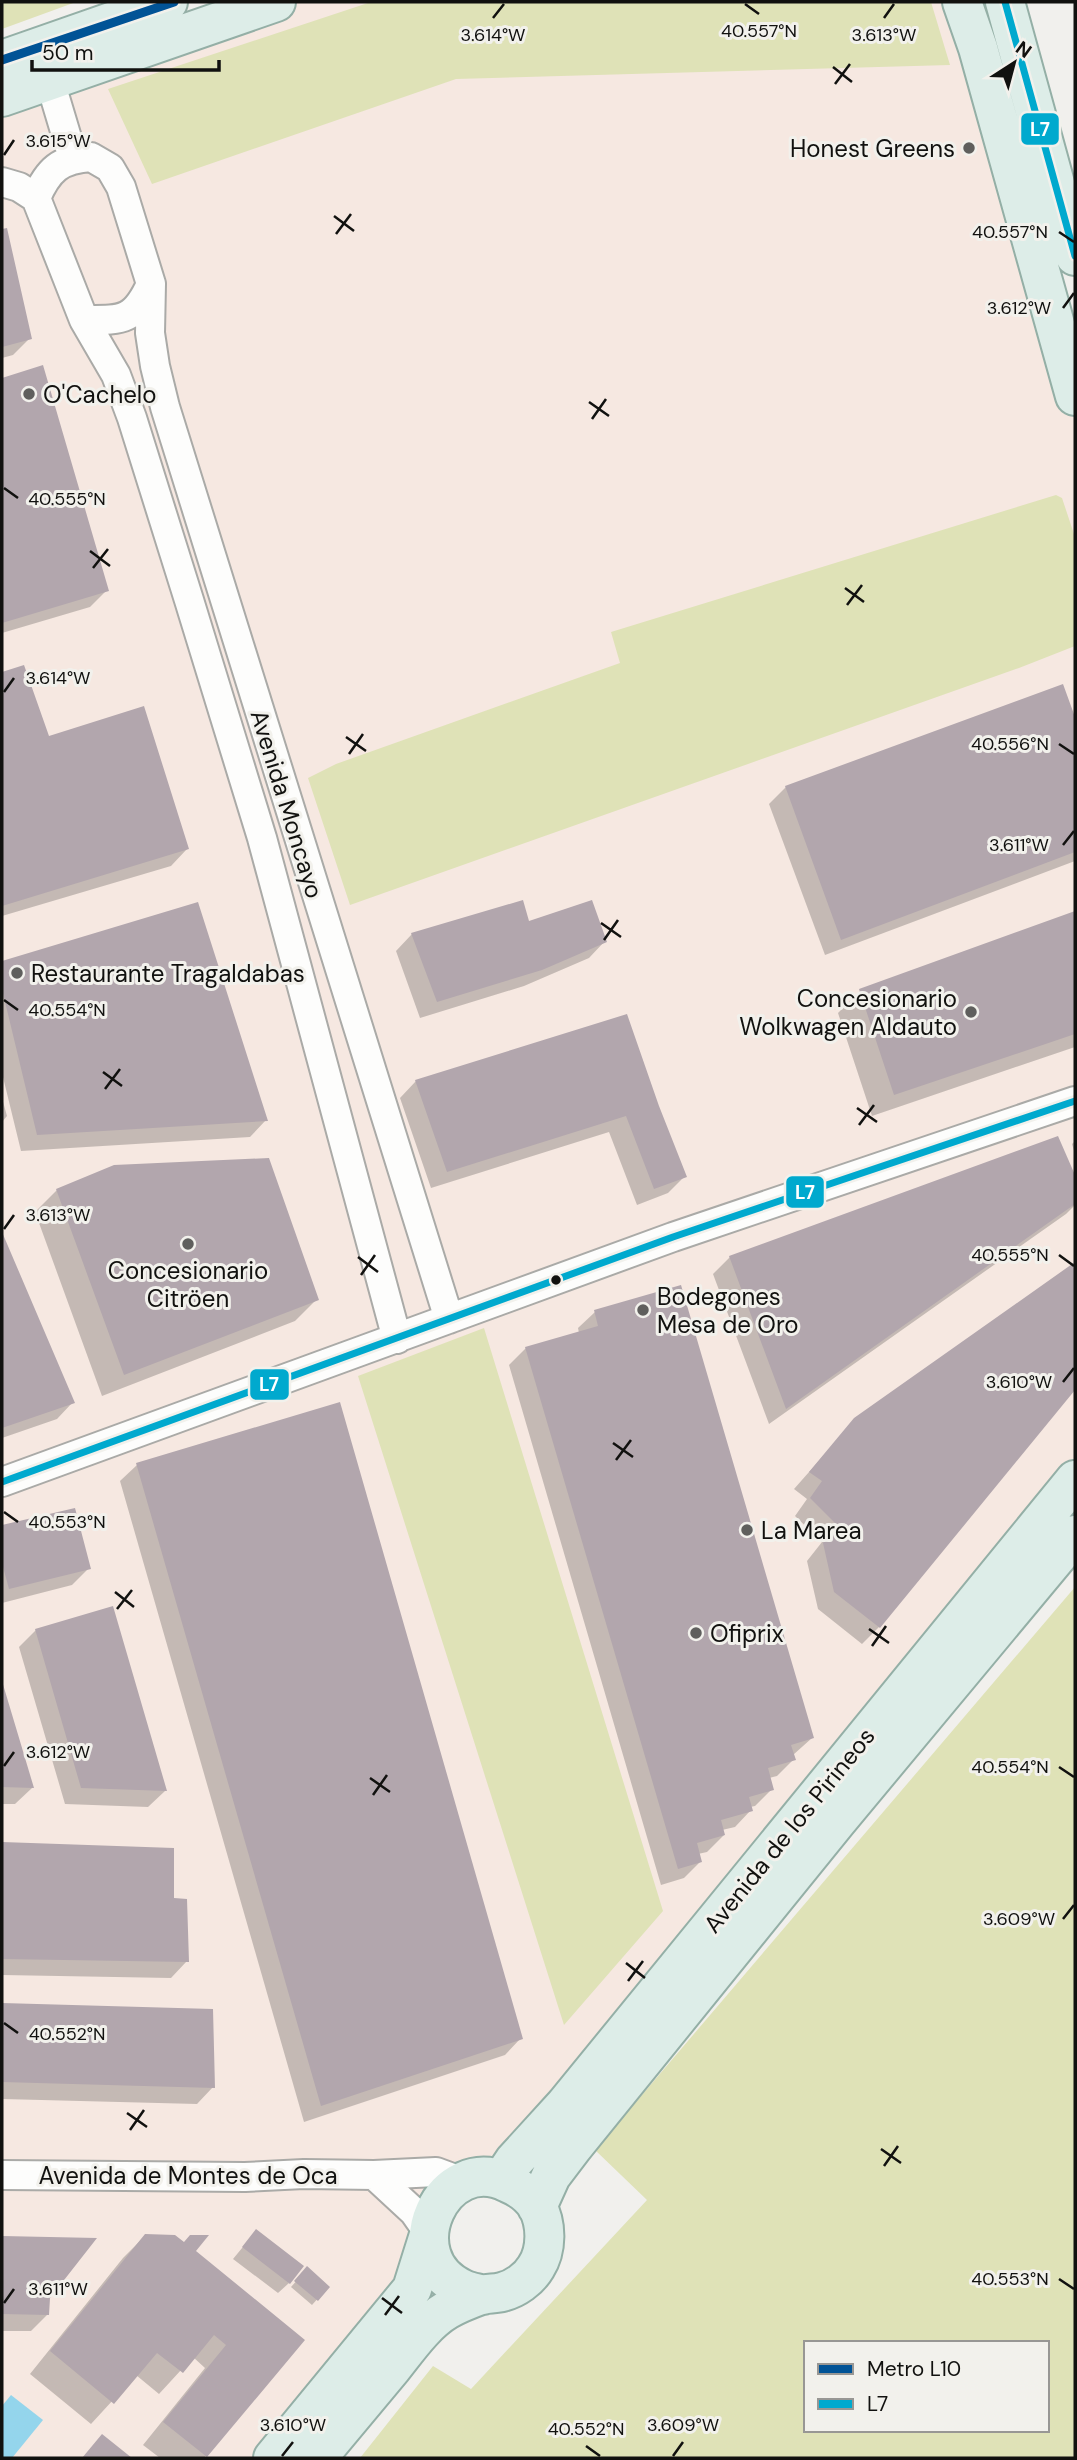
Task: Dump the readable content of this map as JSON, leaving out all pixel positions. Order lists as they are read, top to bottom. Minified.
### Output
{"streets":{"main road":["Avenida de los Pirineos"],"street":["Avenida Moncayo","Avenida de Montes de Oca"]},"crossings":[["Avenida de los Pirineos","Avenida de Montes de Oca"]],"places":["Honest Greens","O'Cachelo","Restaurante Tragaldabas","Concesionario Wolkwagen Aldauto","Concesionario Citröen","Bodegones Mesa de Oro","La Marea","Ofiprix"],"lines":["metro line L10","transit line L7"],"legend":["Metro L10","L7"],"scale_bar":"50 m","north":"top right","coordinates":["40.557°N","3.614°W","3.613°W","3.615°W","3.612°W","40.555°N","40.556°N","3.611°W","40.554°N","3.610°W","40.553°N","3.609°W","40.552°N"]}
